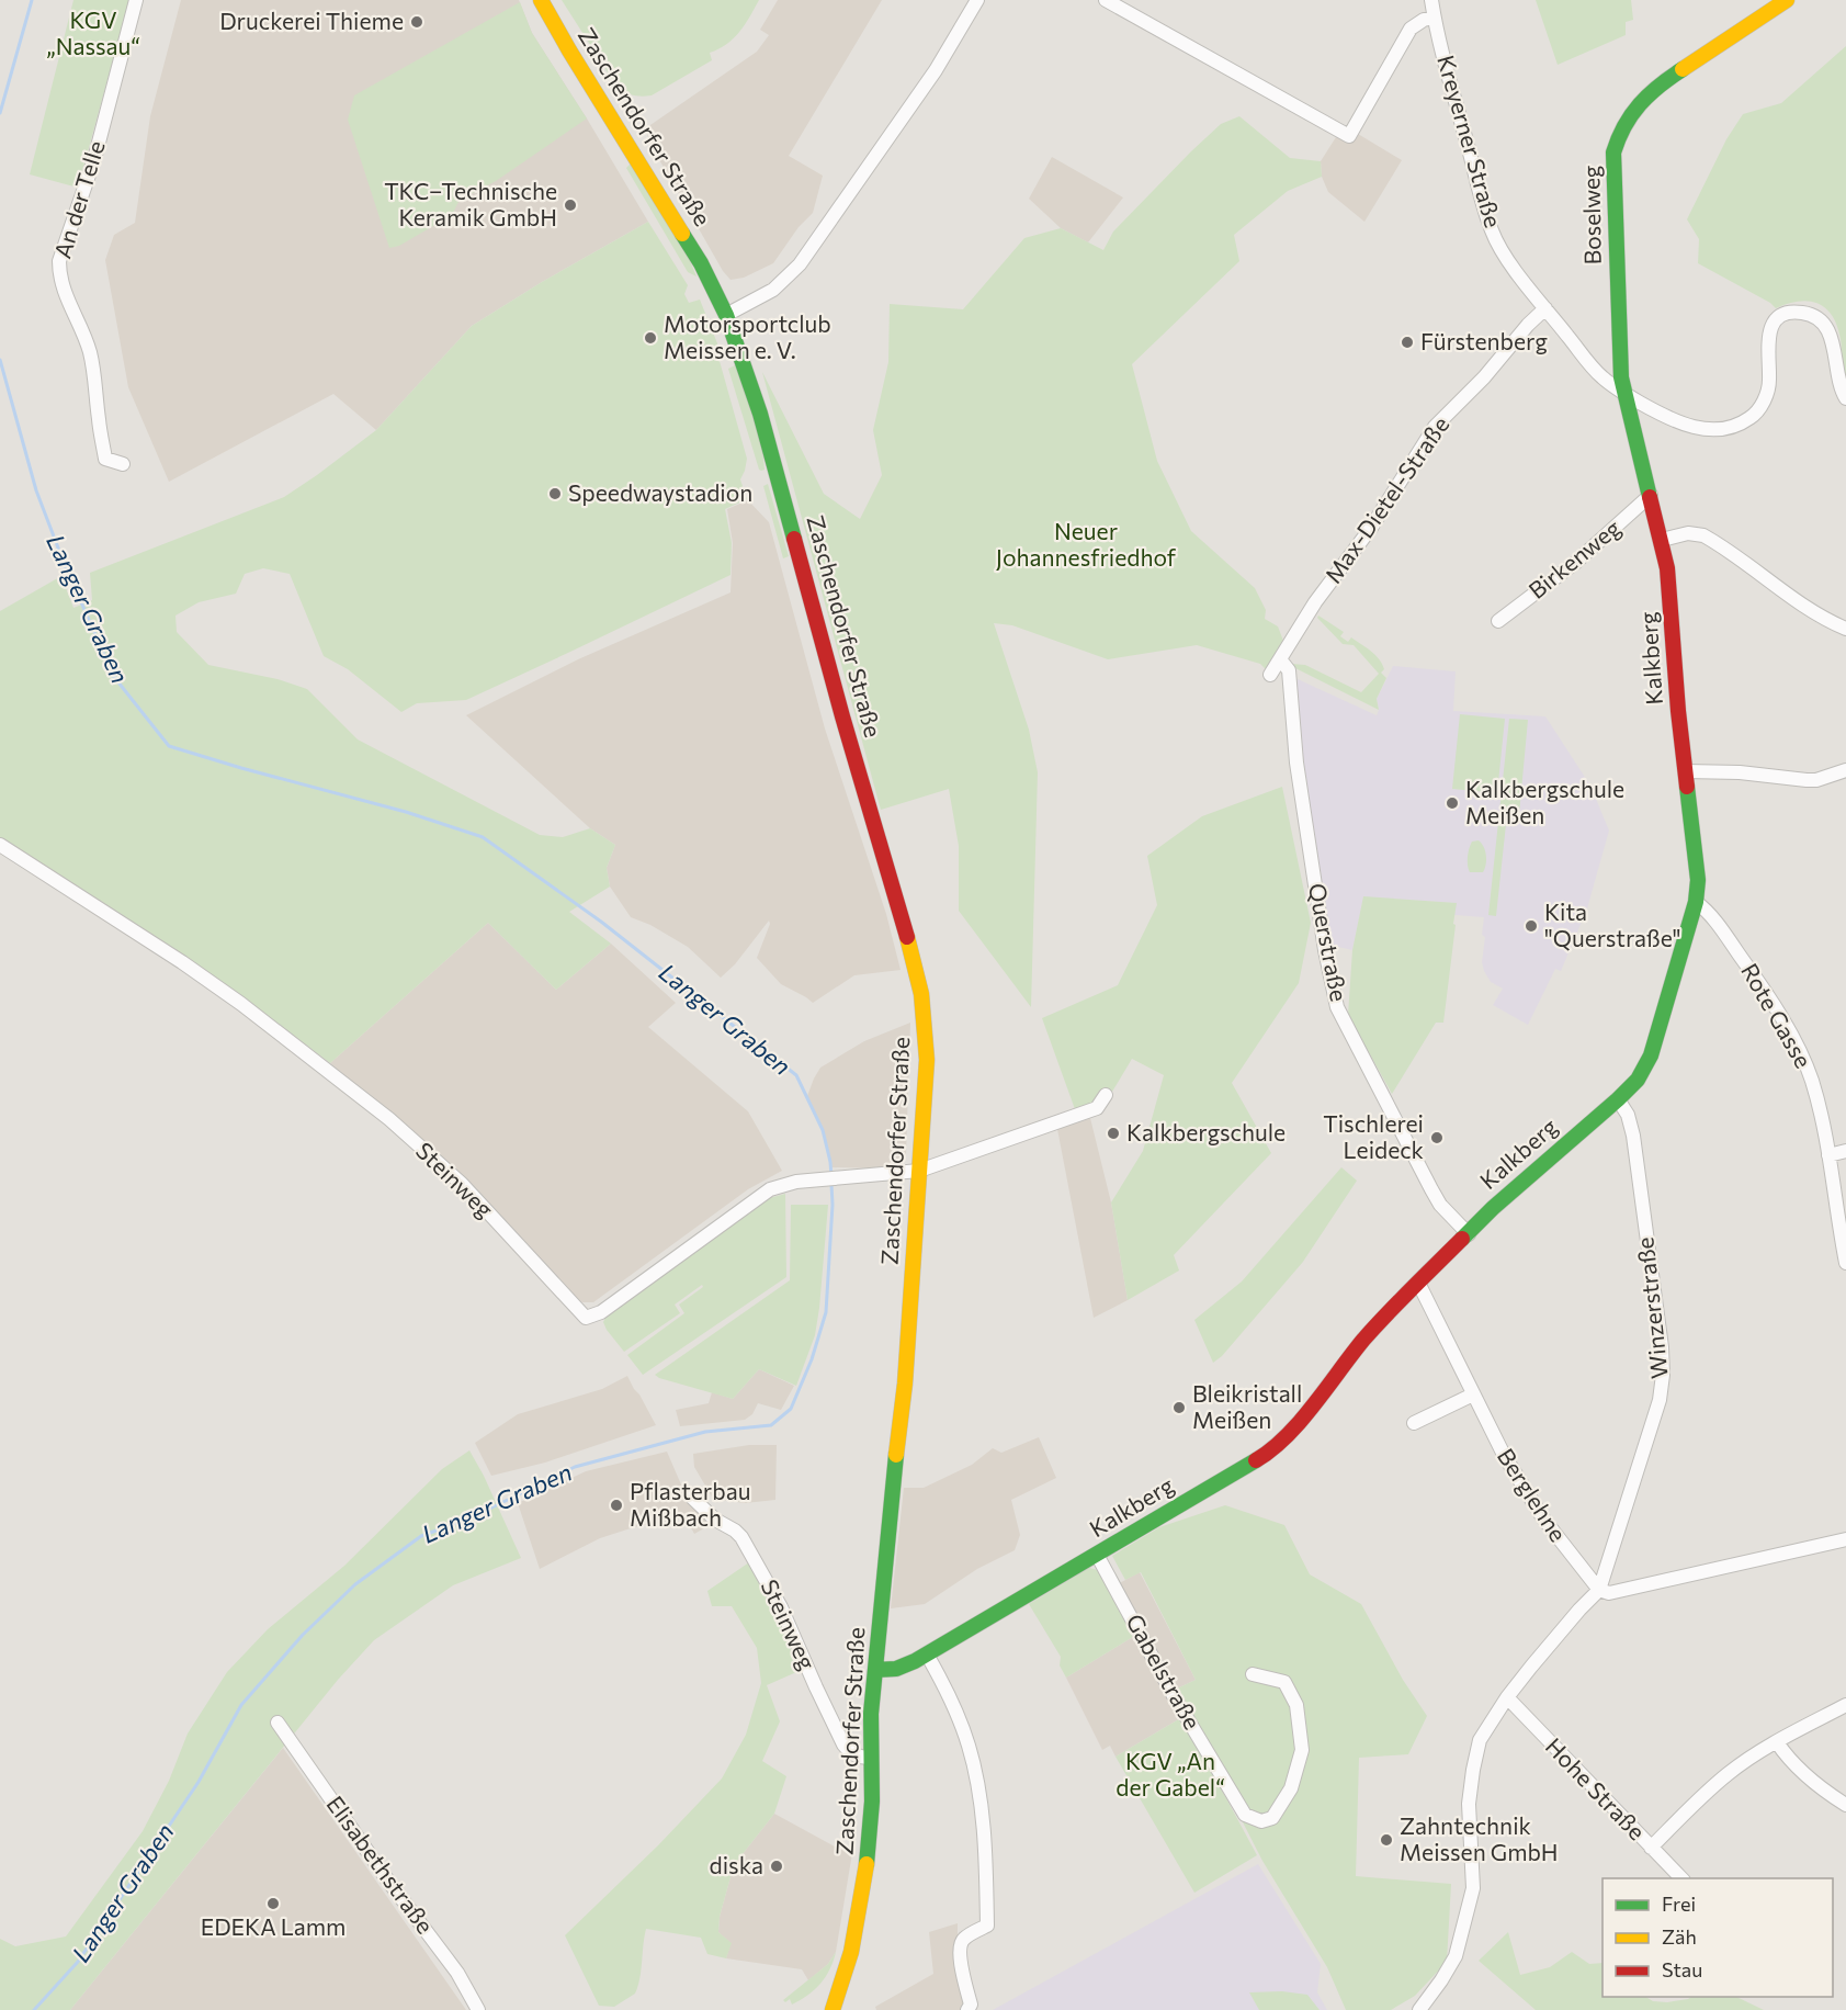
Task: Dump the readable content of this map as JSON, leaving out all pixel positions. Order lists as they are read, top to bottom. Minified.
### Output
{"streets":{"street":["Zaschendorfer Straße","Kreyerner Straße","An der Telle","Boselweg","Max-Dietel-Straße","Birkenweg","Kalkberg","Querstraße","Rote Gasse","Steinweg","Winzerstraße","Berglehne","Gabelstraße","Hohe Straße","Elisabethstraße"]},"crossings":[["Zaschendorfer Straße","Kalkberg"],["Zaschendorfer Straße","Steinweg"],["Kreyerner Straße","Boselweg"],["Kreyerner Straße","Max-Dietel-Straße"],["Kreyerner Straße","Kalkberg"],["Boselweg","Kalkberg"],["Max-Dietel-Straße","Querstraße"],["Birkenweg","Kalkberg"],["Kalkberg","Querstraße"],["Kalkberg","Rote Gasse"],["Kalkberg","Winzerstraße"],["Kalkberg","Berglehne"],["Kalkberg","Gabelstraße"],["Winzerstraße","Berglehne"]],"water":["Langer Graben"],"parks":["KGV „Nassau“","Neuer Johannesfriedhof","KGV „An der Gabel“"],"places":["Druckerei Thieme","TKC–Technische Keramik GmbH","Motorsportclub Meissen e. V.","Fürstenberg","Speedwaystadion","Kalkbergschule Meißen","Kita \"Querstraße\"","Kalkbergschule","Tischlerei Leideck","Bleikristall Meißen","Pflasterbau Mißbach","Zahntechnik Meissen GmbH","diska","EDEKA Lamm"],"legend":["Frei","Zäh","Stau"]}
